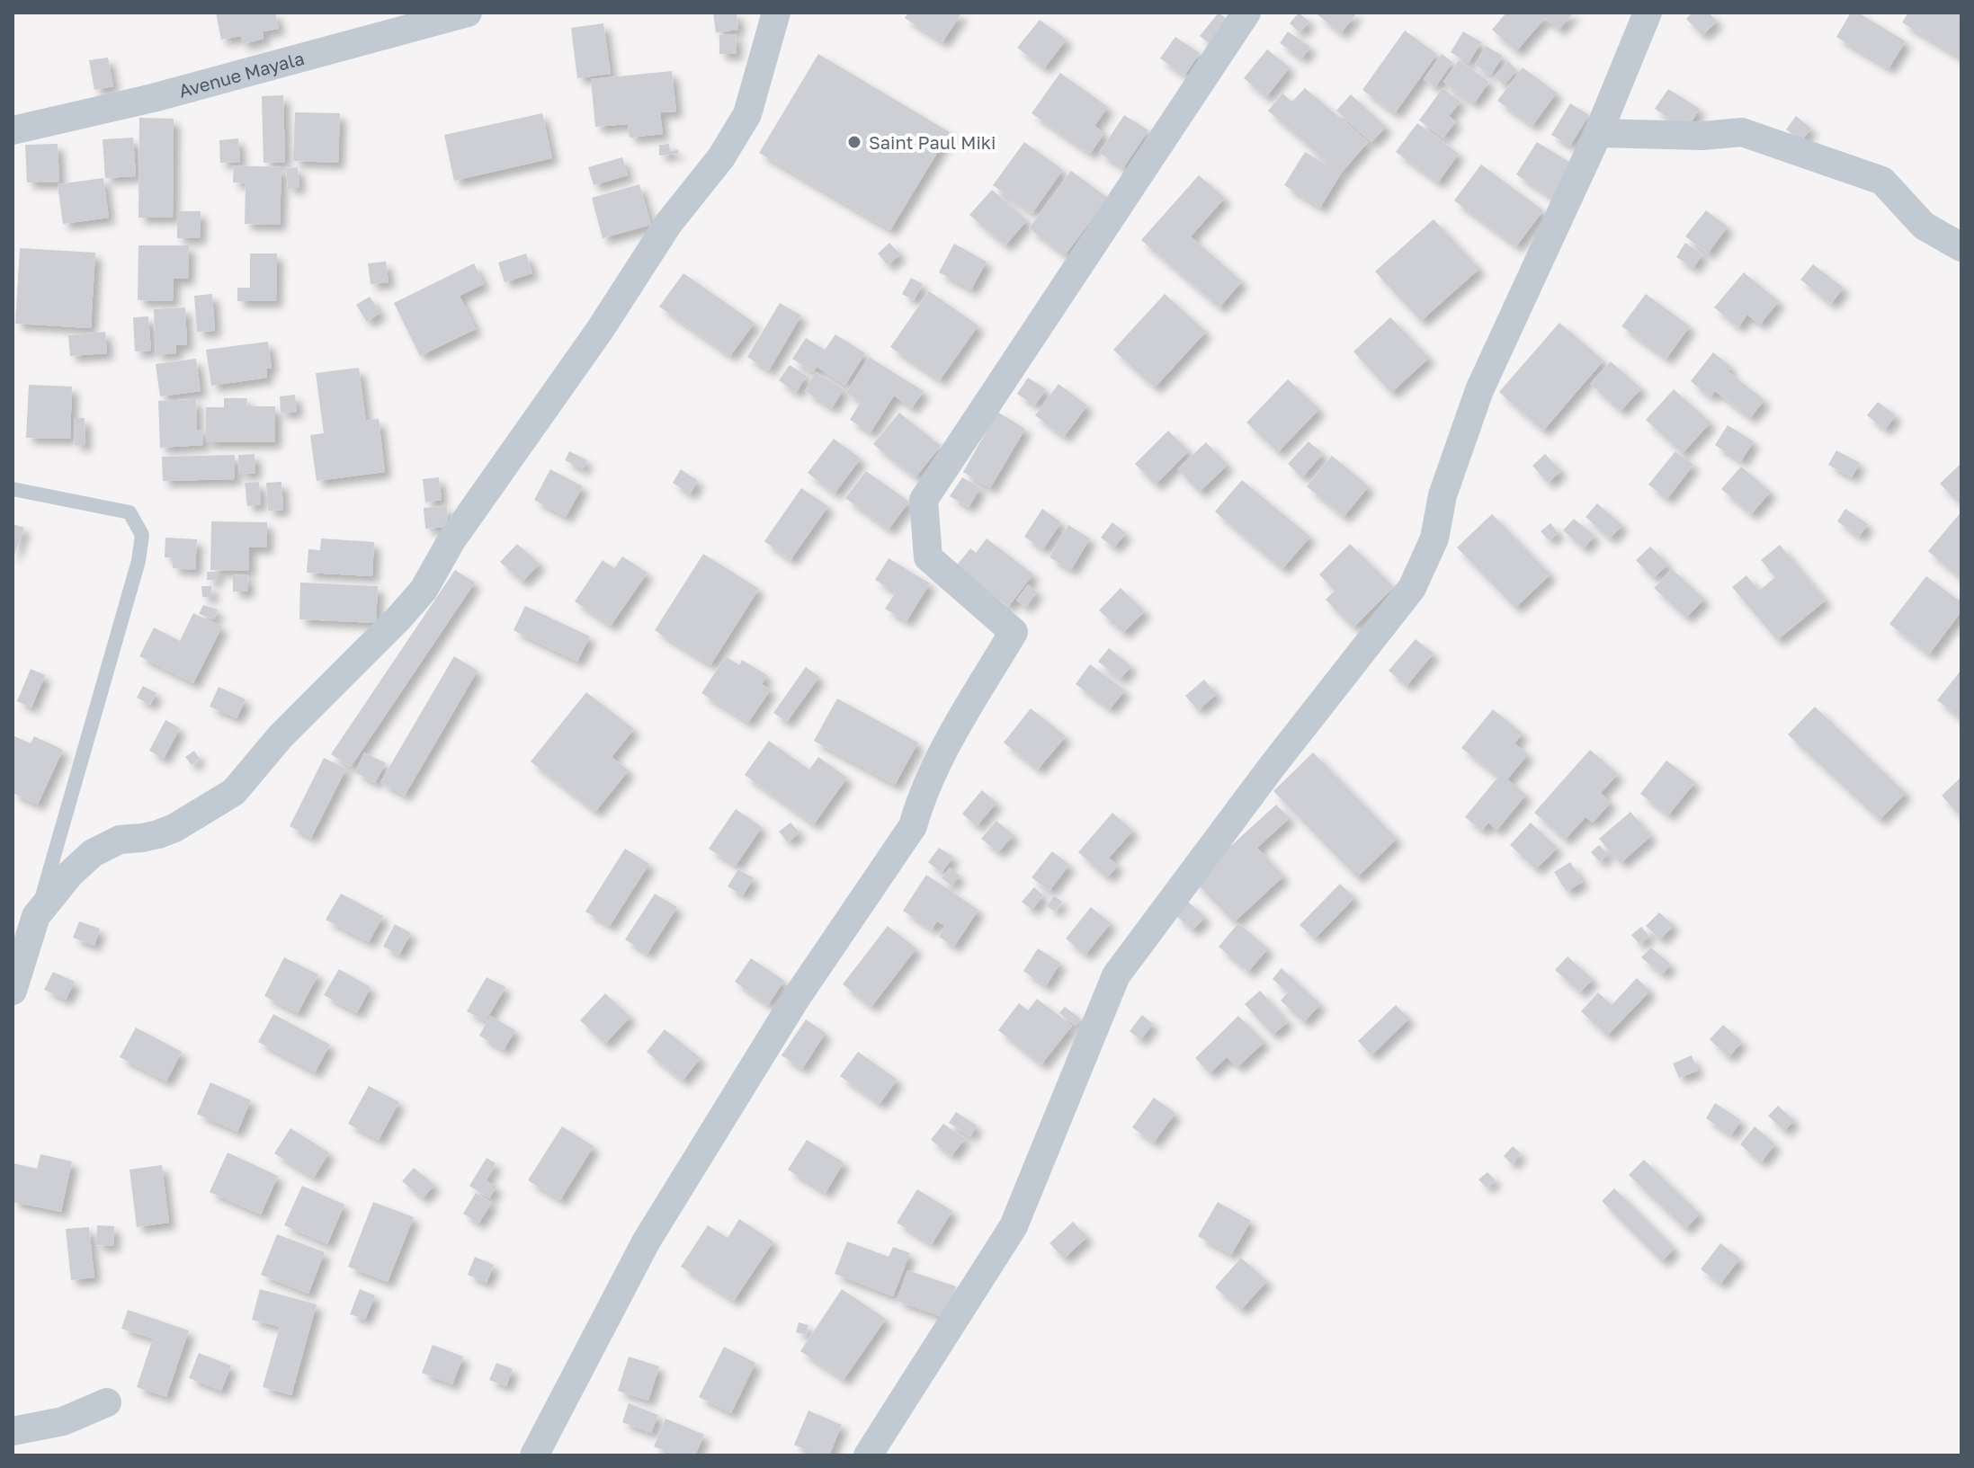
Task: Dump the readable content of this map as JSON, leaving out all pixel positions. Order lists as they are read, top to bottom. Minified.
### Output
{"streets":{"street":["Avenue Mayala"]},"places":["Saint Paul Miki"]}
